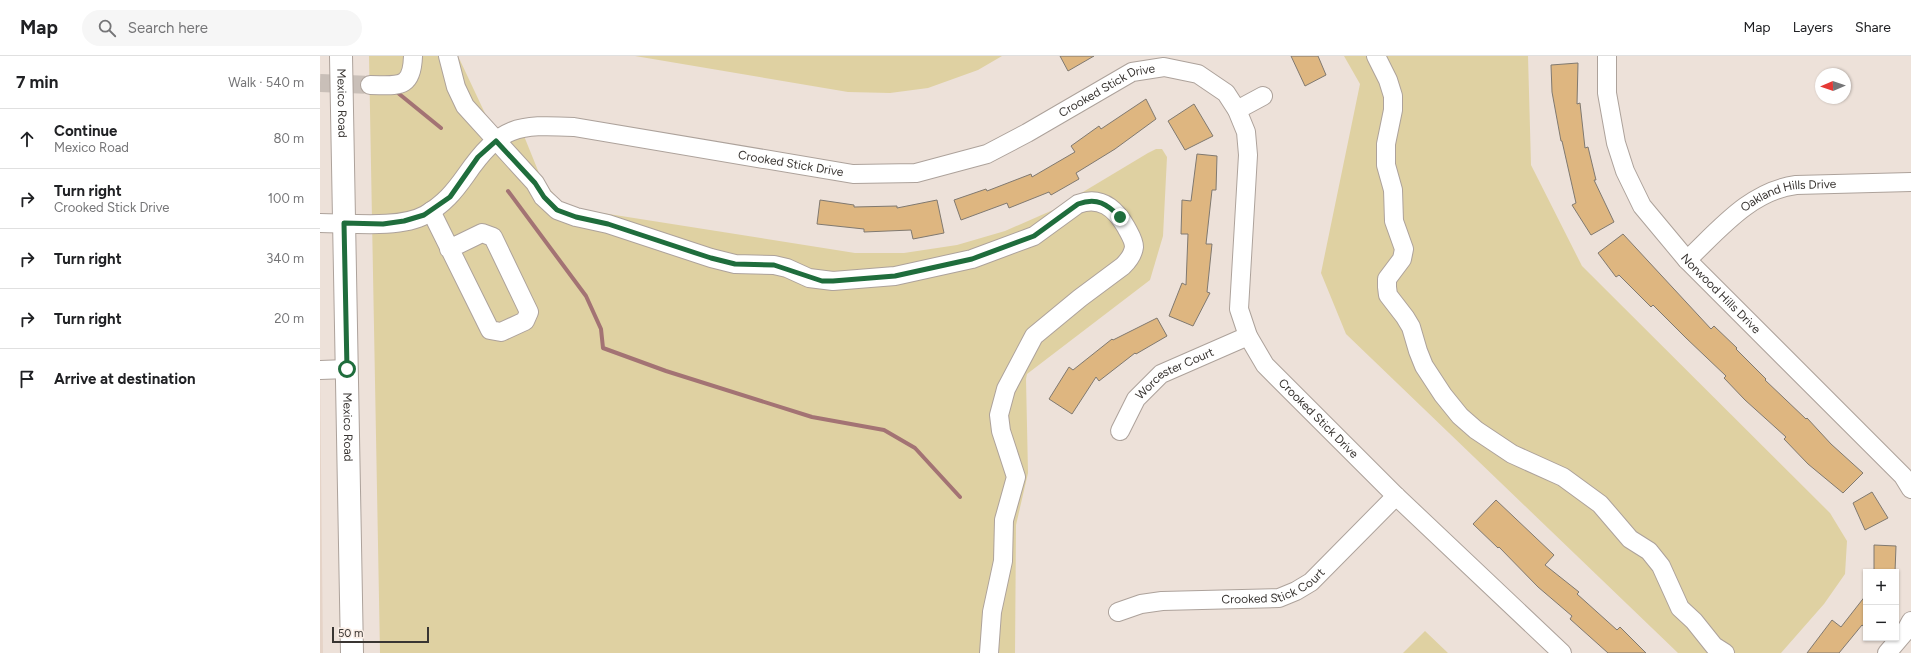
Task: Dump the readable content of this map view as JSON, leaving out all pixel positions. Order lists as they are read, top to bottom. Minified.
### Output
{"streets":{"main road":["Mexico Road"],"street":["Crooked Stick Drive","Oakland Hills Drive","Norwood Hills Drive","Worcester Court","Crooked Stick Court"]},"crossings":[["Crooked Stick Drive","Mexico Road"],["Crooked Stick Drive","Worcester Court"],["Crooked Stick Drive","Crooked Stick Court"],["Oakland Hills Drive","Norwood Hills Drive"]],"scale_bar":"50 m","north":"left","page":{"header":"Map","search":"Search here","nav":["Map","Layers","Share"],"heading":["7 min","Walk · 540 m"],"list":[["Continue","Mexico Road","80 m"],["Turn right","Crooked Stick Drive","100 m"],["Turn right","340 m"],["Turn right","20 m"],"Arrive at destination"],"map_buttons":["+","−"],"scale":"50 m"}}
